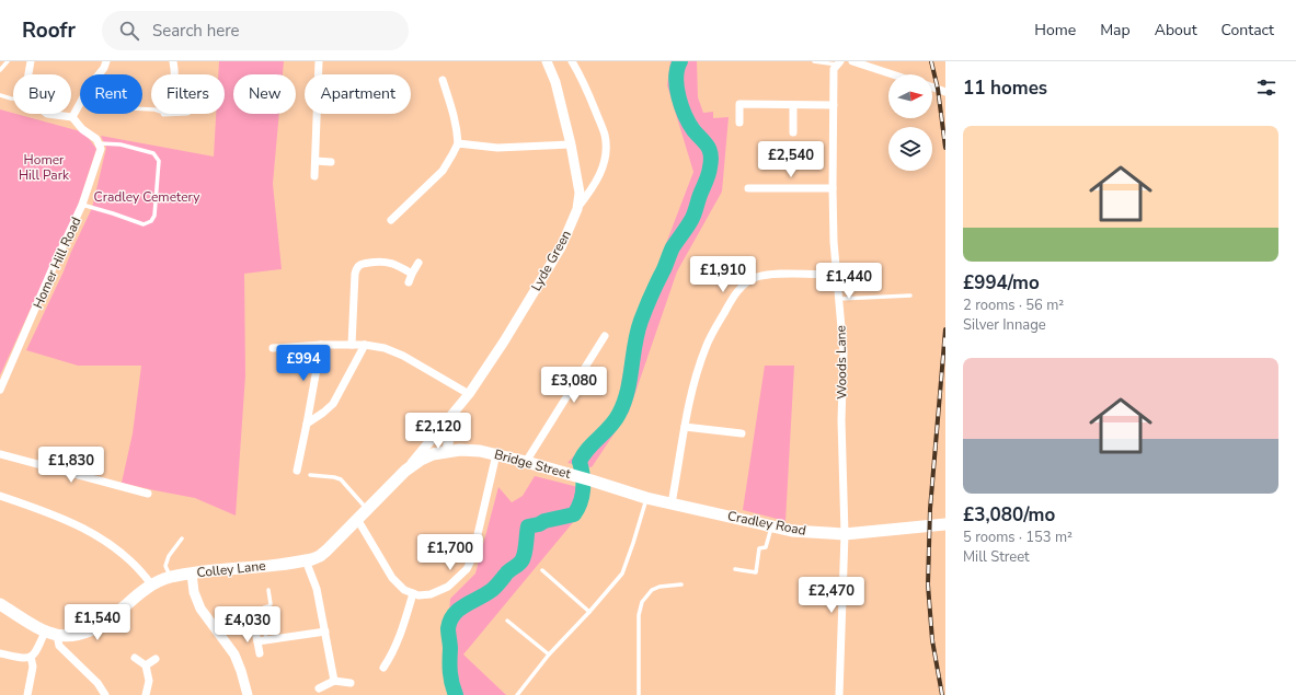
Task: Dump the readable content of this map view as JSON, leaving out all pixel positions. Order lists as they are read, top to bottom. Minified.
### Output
{"streets":{"main road":["Bridge Street","Cradley Road","Colley Lane"],"street":["Lyde Green","Homer Hill Road","Woods Lane"]},"crossings":[["Lyde Green","Bridge Street"],["Lyde Green","Colley Lane"],["Woods Lane","Cradley Road"],["Bridge Street","Cradley Road"],["Bridge Street","Colley Lane"]],"parks":["Homer Hill Park","Cradley Cemetery"],"north":"right","page":{"header":"Roofr","search":"Search here","nav":["Home","Map","About","Contact"],"heading":"11 homes","chip":["Buy","Rent","Filters","New","Apartment"],"list":[{"name":"£994/mo","note":"2 rooms · 56 m² · Silver Innage"},{"name":"£3,080/mo","note":"5 rooms · 153 m² · Mill Street"}],"price":["£2,540","£1,910","£1,440","£994","£3,080","£2,120","£1,830","£1,700","£2,470","£1,540","£4,030"]}}
